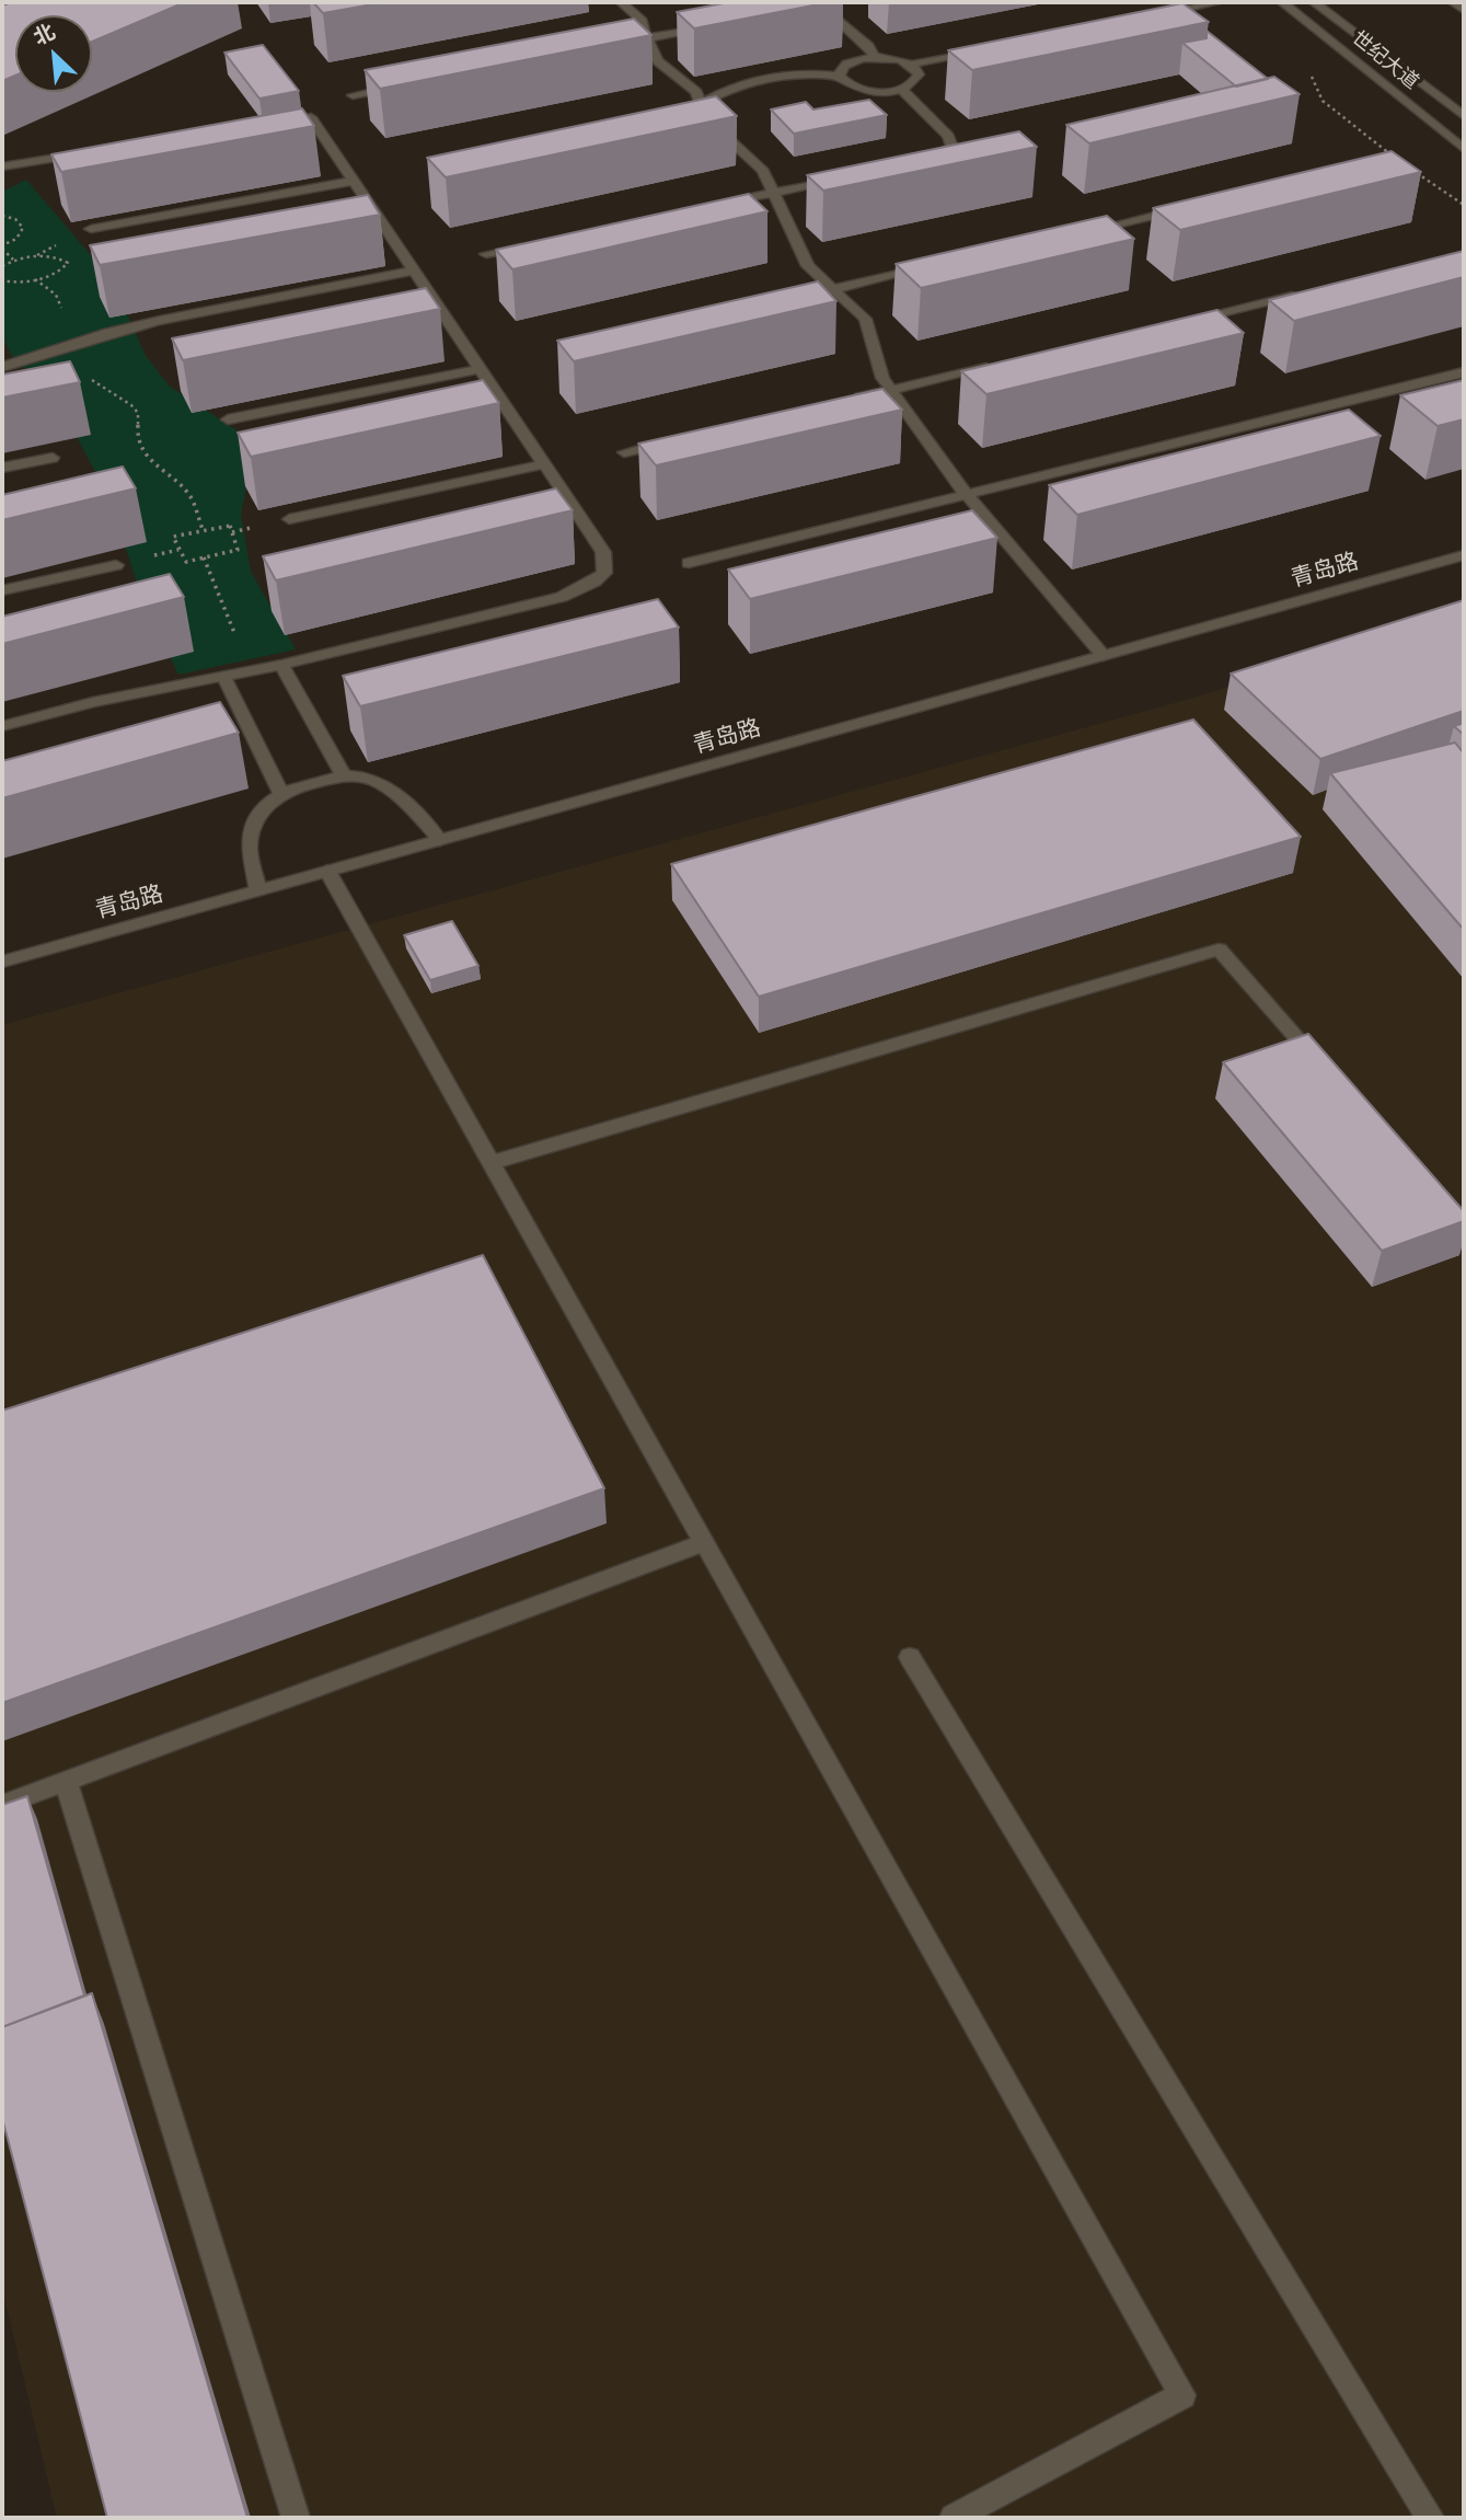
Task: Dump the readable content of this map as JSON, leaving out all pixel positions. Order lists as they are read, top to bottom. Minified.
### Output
{"streets":{"street":["世纪大道","青岛路"]},"north":"top left"}
